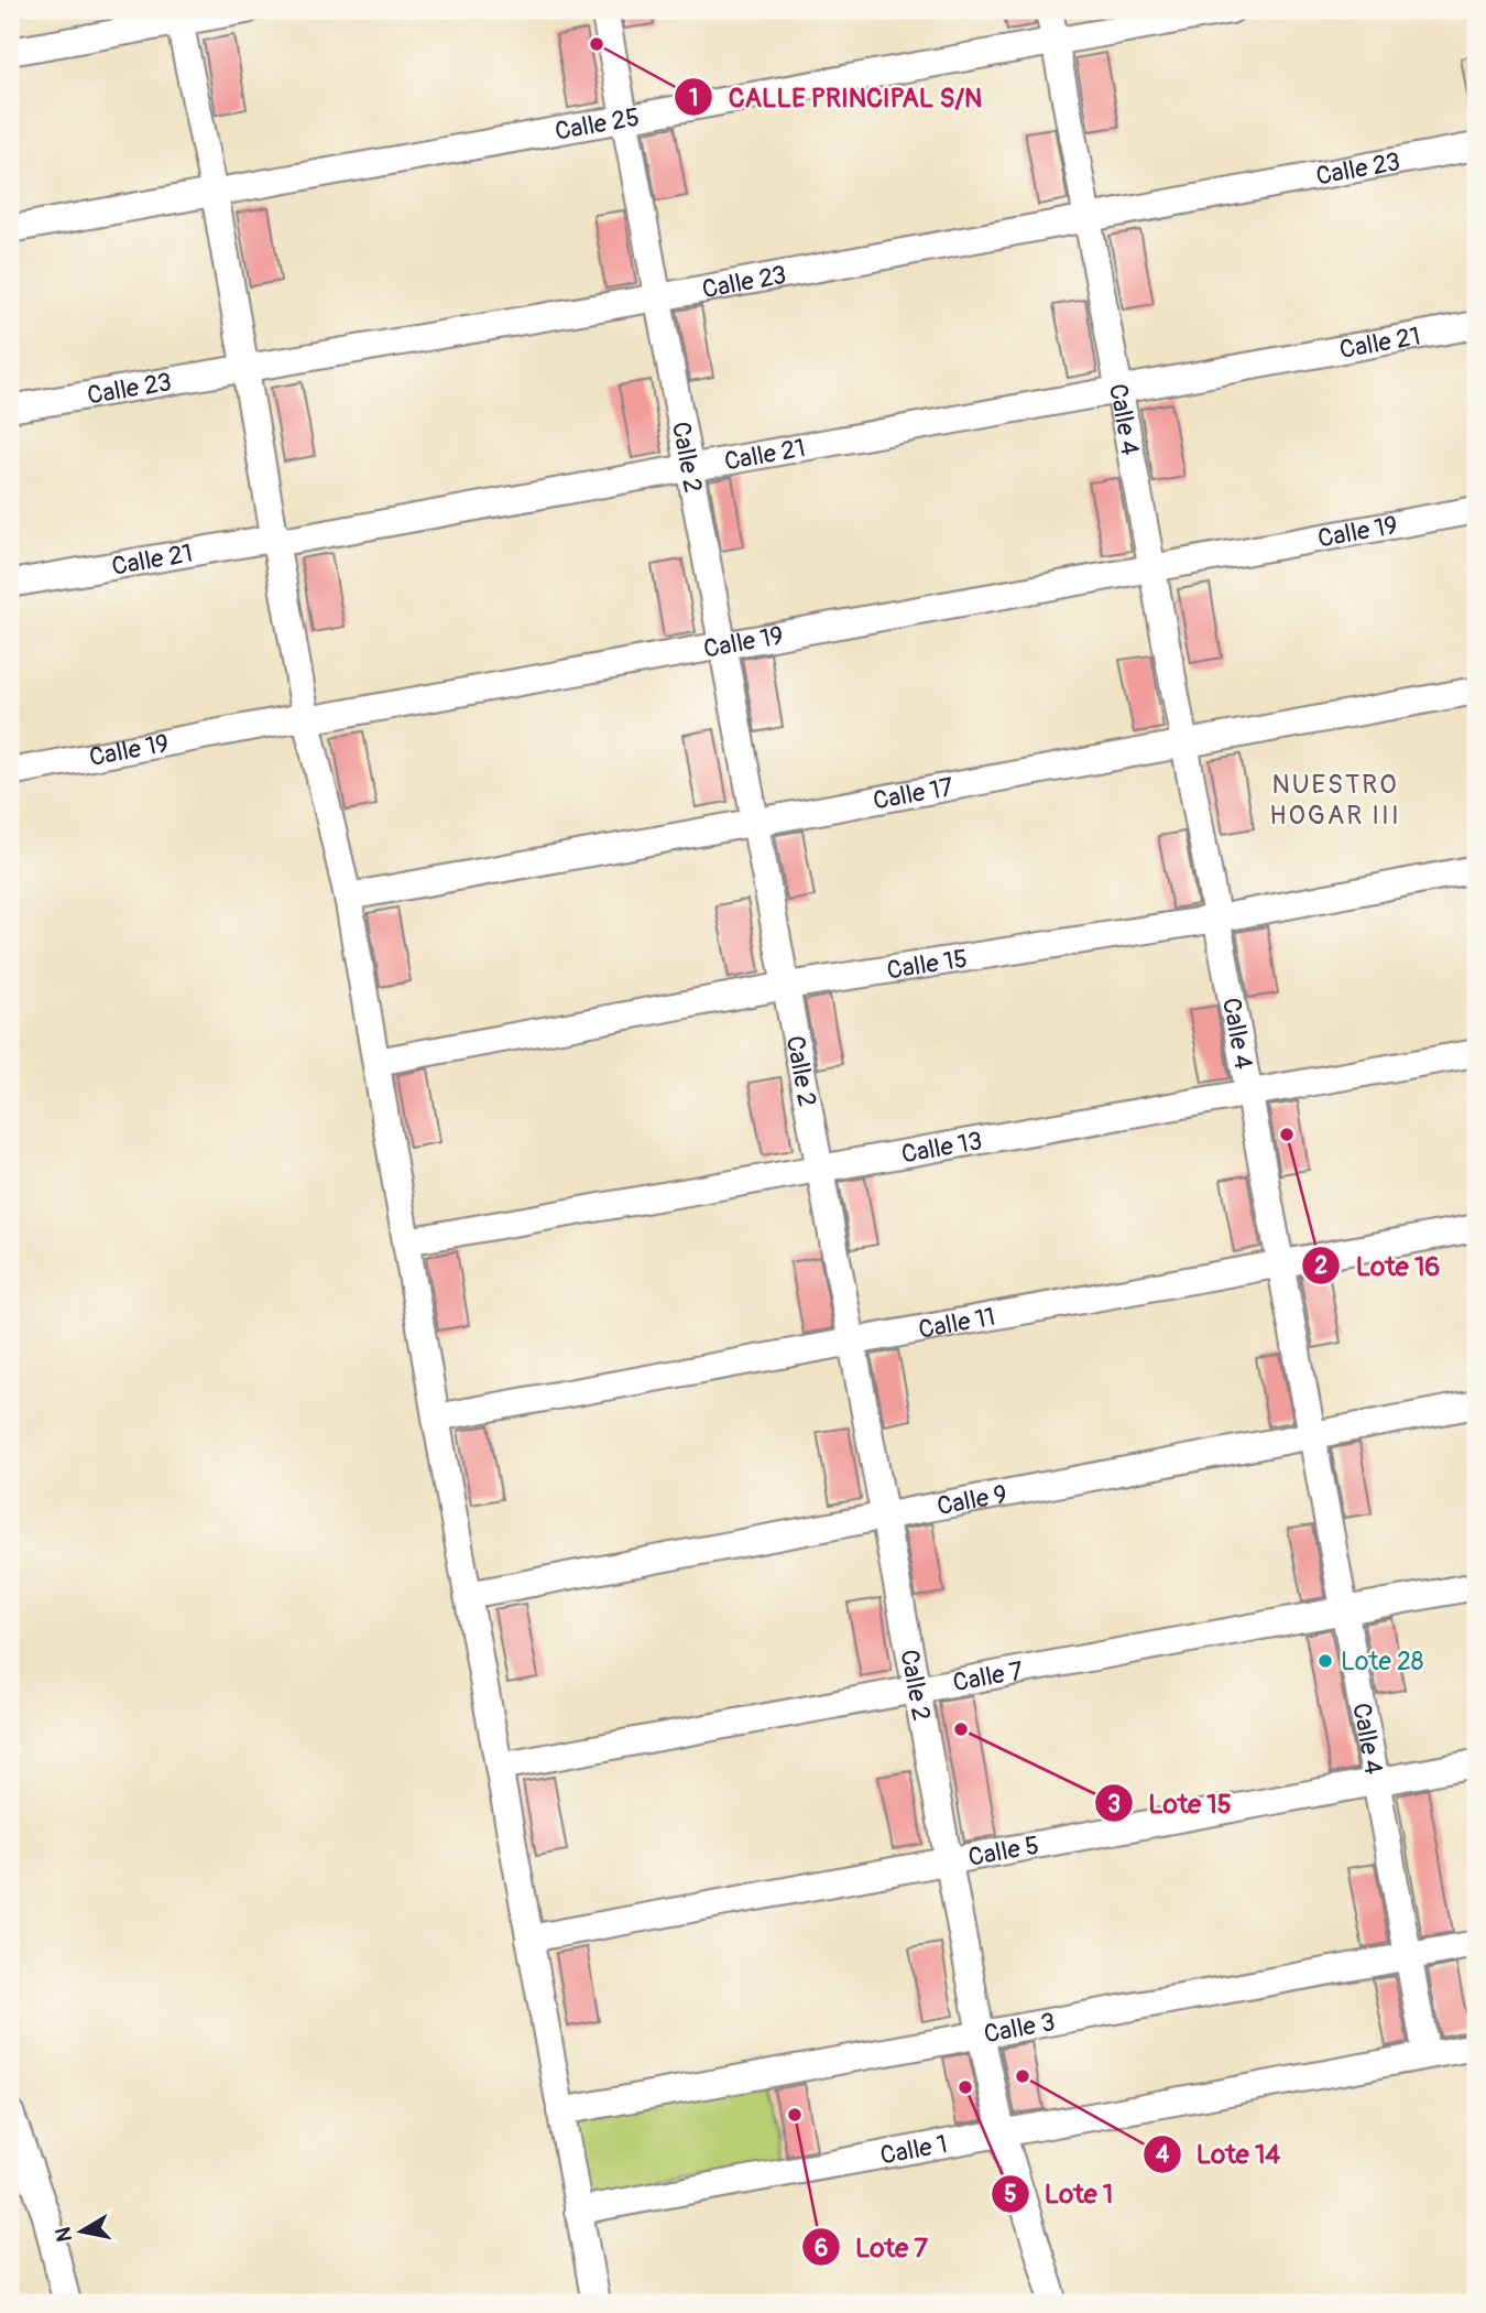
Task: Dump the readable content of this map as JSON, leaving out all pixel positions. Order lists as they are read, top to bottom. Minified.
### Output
{"streets":{"street":["Calle 25","Calle 23","Calle 21","Calle 4","Calle 2","Calle 19","Calle 17","Calle 15","Calle 13","Calle 11","Calle 9","Calle 7","Calle 5","Calle 3","Calle 1"]},"crossings":[["Calle 25","Calle 4"],["Calle 25","Calle 2"],["Calle 23","Calle 4"],["Calle 23","Calle 2"],["Calle 21","Calle 4"],["Calle 21","Calle 2"],["Calle 4","Calle 19"],["Calle 4","Calle 17"],["Calle 4","Calle 15"],["Calle 4","Calle 13"],["Calle 4","Calle 11"],["Calle 4","Calle 9"],["Calle 4","Calle 7"],["Calle 4","Calle 5"],["Calle 4","Calle 3"],["Calle 4","Calle 1"],["Calle 2","Calle 19"],["Calle 2","Calle 17"],["Calle 2","Calle 15"],["Calle 2","Calle 13"],["Calle 2","Calle 11"],["Calle 2","Calle 9"],["Calle 2","Calle 7"],["Calle 2","Calle 5"],["Calle 2","Calle 3"],["Calle 2","Calle 1"]],"districts":["NUESTRO HOGAR III"],"places":["CALLE PRINCIPAL S/N","Lote 16","Lote 28","Lote 15","Lote 14","Lote 1","Lote 7"],"north":"left"}
